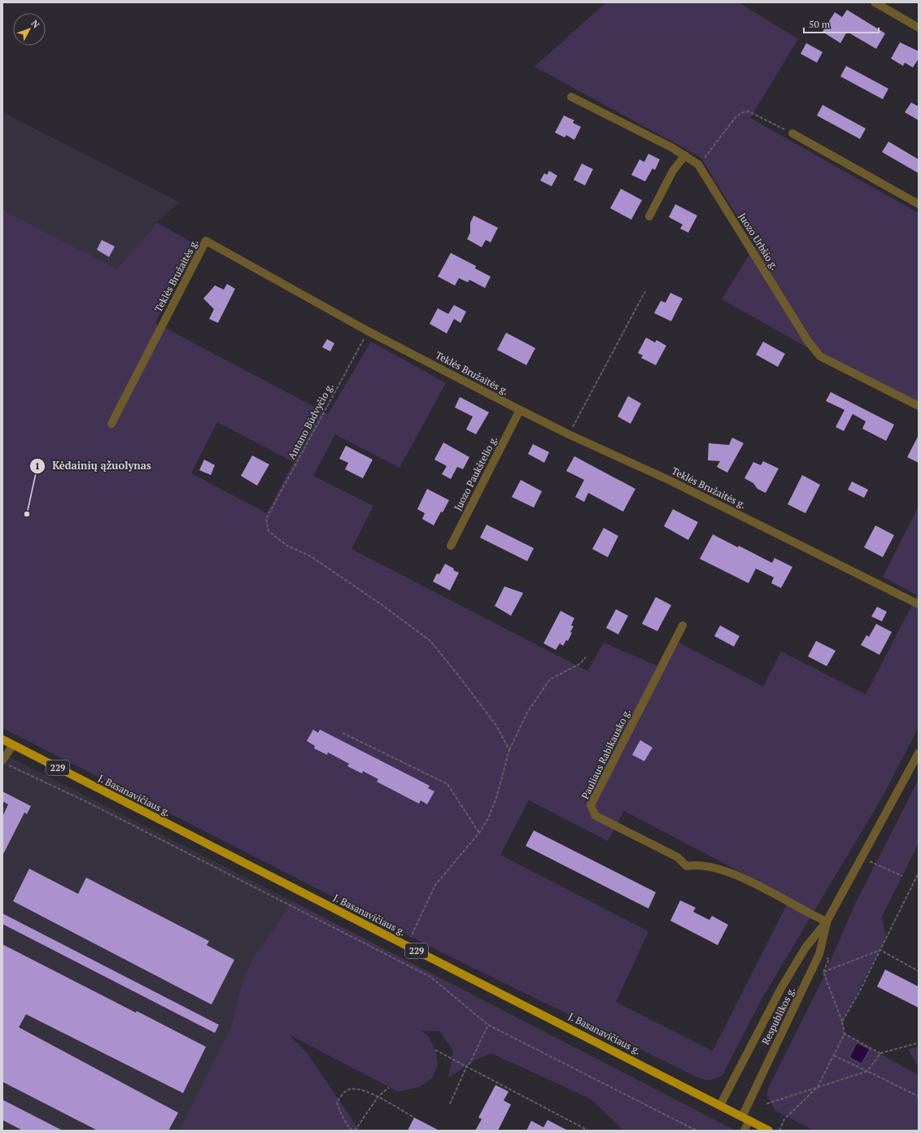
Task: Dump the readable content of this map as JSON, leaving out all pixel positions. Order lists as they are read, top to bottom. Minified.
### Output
{"streets":{"main road":["229","J. Basanavičiaus g."],"street":["Juozo Urbšio g.","Teklės Bružaitės g.","Juozo Paukštelio g.","Pauliaus Rabikausko g.","Respublikos g."],"path":["Antano Būdvyčio g."]},"crossings":[["Teklės Bružaitės g.","Antano Būdvyčio g."],["Teklės Bružaitės g.","Juozo Paukštelio g."],["Pauliaus Rabikausko g.","Respublikos g."],["229","J. Basanavičiaus g."],["J. Basanavičiaus g.","Respublikos g."]],"places":["Kėdainių ąžuolynas"],"scale_bar":"50 m","north":"top right"}
